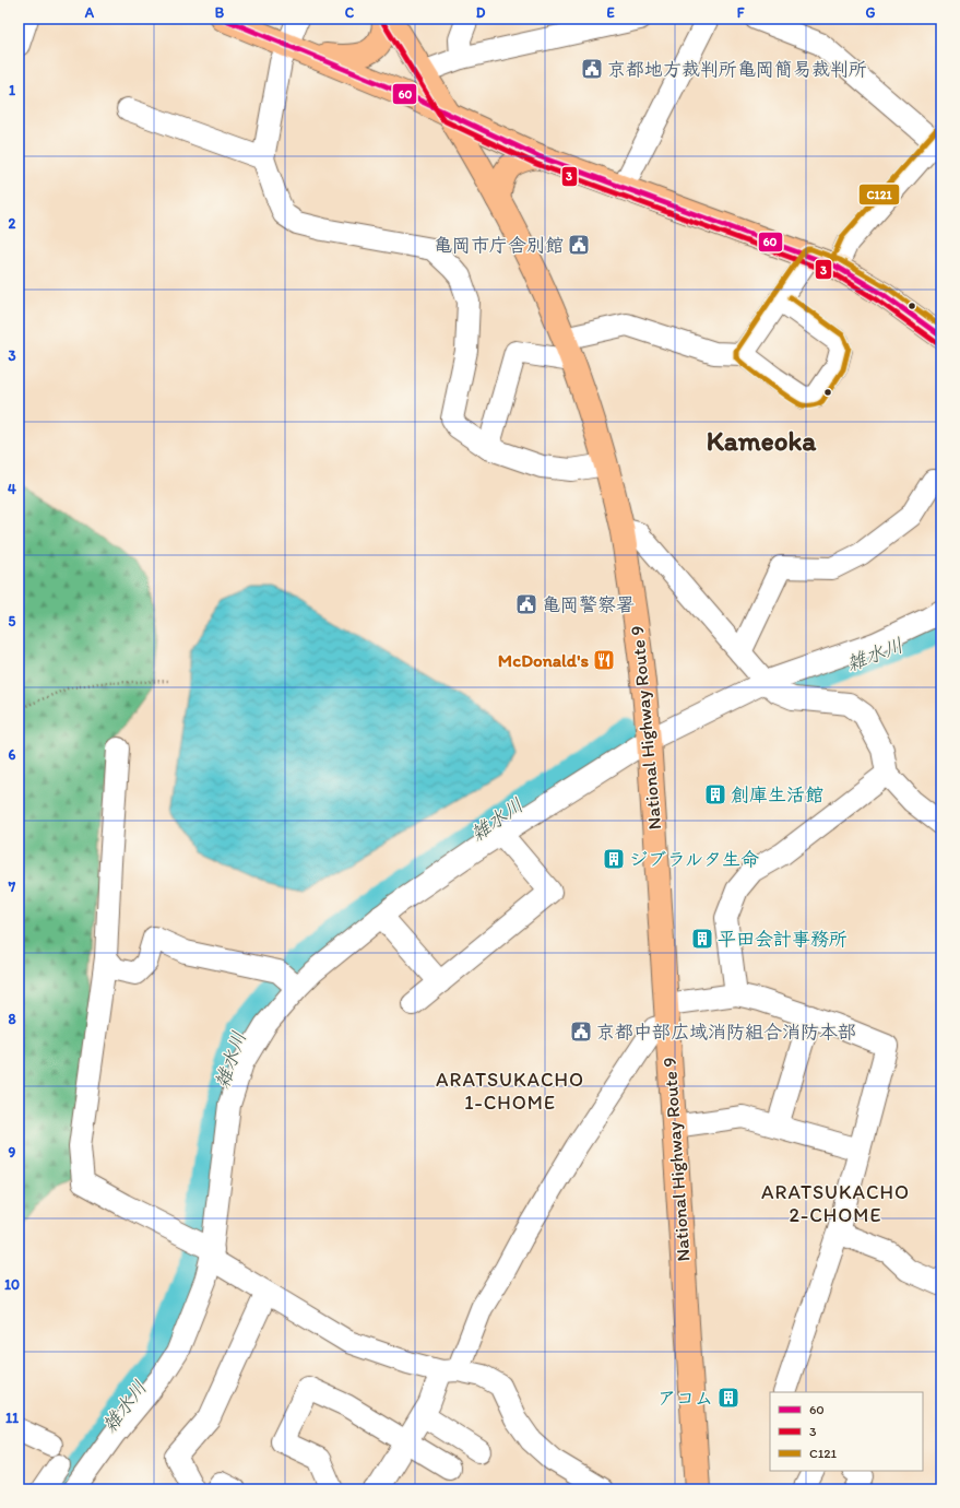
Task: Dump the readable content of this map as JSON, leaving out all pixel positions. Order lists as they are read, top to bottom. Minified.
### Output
{"streets":{"main road":["National Highway Route 9"]},"districts":["Kameoka","ARATSUKACHO 1-CHOME","ARATSUKACHO 2-CHOME"],"water":["雑水川"],"places":{"public building":["京都地方裁判所亀岡簡易裁判所","亀岡市庁舎別館","亀岡警察署","京都中部広域消防組合消防本部"],"restaurant":["McDonald's"],"building":["創庫生活館","ジブラルタ生命","平田会計事務所","アコム"]},"lines":["transit line 60","transit line 3","transit line C121"],"legend":["60","3","C121"],"grid":{"columns":["A","B","C","D","E","F","G"],"rows":["1","2","3","4","5","6","7","8","9","10","11"]}}
